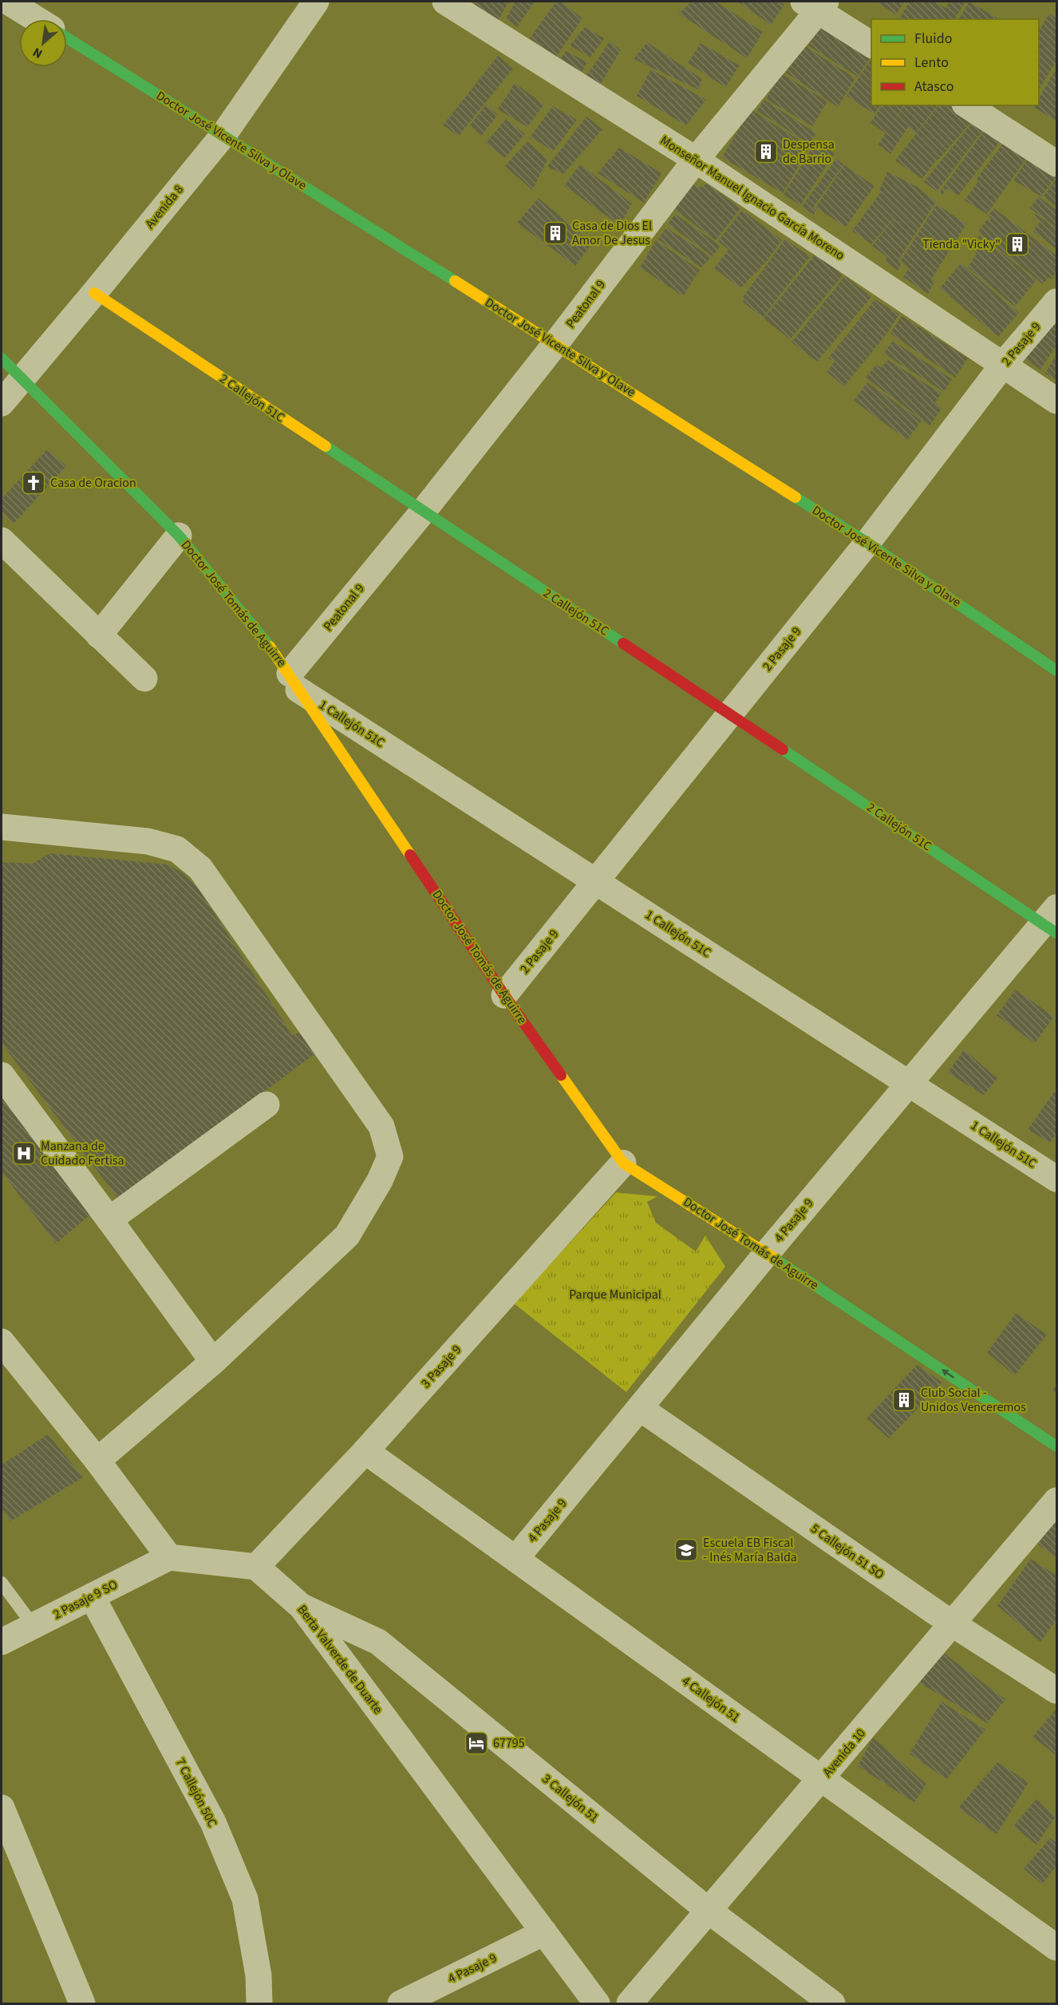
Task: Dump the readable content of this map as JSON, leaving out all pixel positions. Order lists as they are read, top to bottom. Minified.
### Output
{"streets":{"street":["Doctor José Vicente Silva y Olave","Monseñor Manuel Ignacio García Moreno","Avenida 8","Peatonal 9","2 Pasaje 9","2 Callejón 51C","Doctor José Tomás de Aguirre","1 Callejón 51C","4 Pasaje 9","3 Pasaje 9","5 Callejón 51 SO","2 Pasaje 9 SO","Berta Valverde de Duarte","4 Callejón 51","Avenida 10","7 Callejón 50C","3 Callejón 51"]},"crossings":[["Doctor José Vicente Silva y Olave","Avenida 8"],["Doctor José Vicente Silva y Olave","Peatonal 9"],["Doctor José Vicente Silva y Olave","2 Pasaje 9"],["Monseñor Manuel Ignacio García Moreno","Peatonal 9"],["Monseñor Manuel Ignacio García Moreno","2 Pasaje 9"],["Avenida 8","2 Callejón 51C"],["Avenida 8","Doctor José Tomás de Aguirre"],["Peatonal 9","2 Callejón 51C"],["Peatonal 9","Doctor José Tomás de Aguirre"],["Peatonal 9","1 Callejón 51C"],["2 Pasaje 9","2 Callejón 51C"],["2 Pasaje 9","Doctor José Tomás de Aguirre"],["2 Pasaje 9","1 Callejón 51C"],["2 Callejón 51C","4 Pasaje 9"],["Doctor José Tomás de Aguirre","1 Callejón 51C"],["Doctor José Tomás de Aguirre","4 Pasaje 9"],["Doctor José Tomás de Aguirre","3 Pasaje 9"],["1 Callejón 51C","4 Pasaje 9"],["4 Pasaje 9","5 Callejón 51 SO"],["4 Pasaje 9","Berta Valverde de Duarte"],["4 Pasaje 9","4 Callejón 51"],["3 Pasaje 9","Berta Valverde de Duarte"],["3 Pasaje 9","4 Callejón 51"],["5 Callejón 51 SO","Avenida 10"],["2 Pasaje 9 SO","7 Callejón 50C"],["Berta Valverde de Duarte","3 Callejón 51"],["4 Callejón 51","Avenida 10"],["Avenida 10","3 Callejón 51"]],"parks":["Parque Municipal"],"places":{"building":["Despensa de Barrio","Casa de Dios El Amor De Jesus","Tienda \"Vicky\"","Club Social - Unidos Venceremos"],"church":["Casa de Oracion"],"hospital":["Manzana de Cuidado Fertisa"],"school or university":["Escuela EB Fiscal - Inés María Balda"],"hotel":["67795"]},"legend":["Fluido","Lento","Atasco"],"north":"bottom left"}
